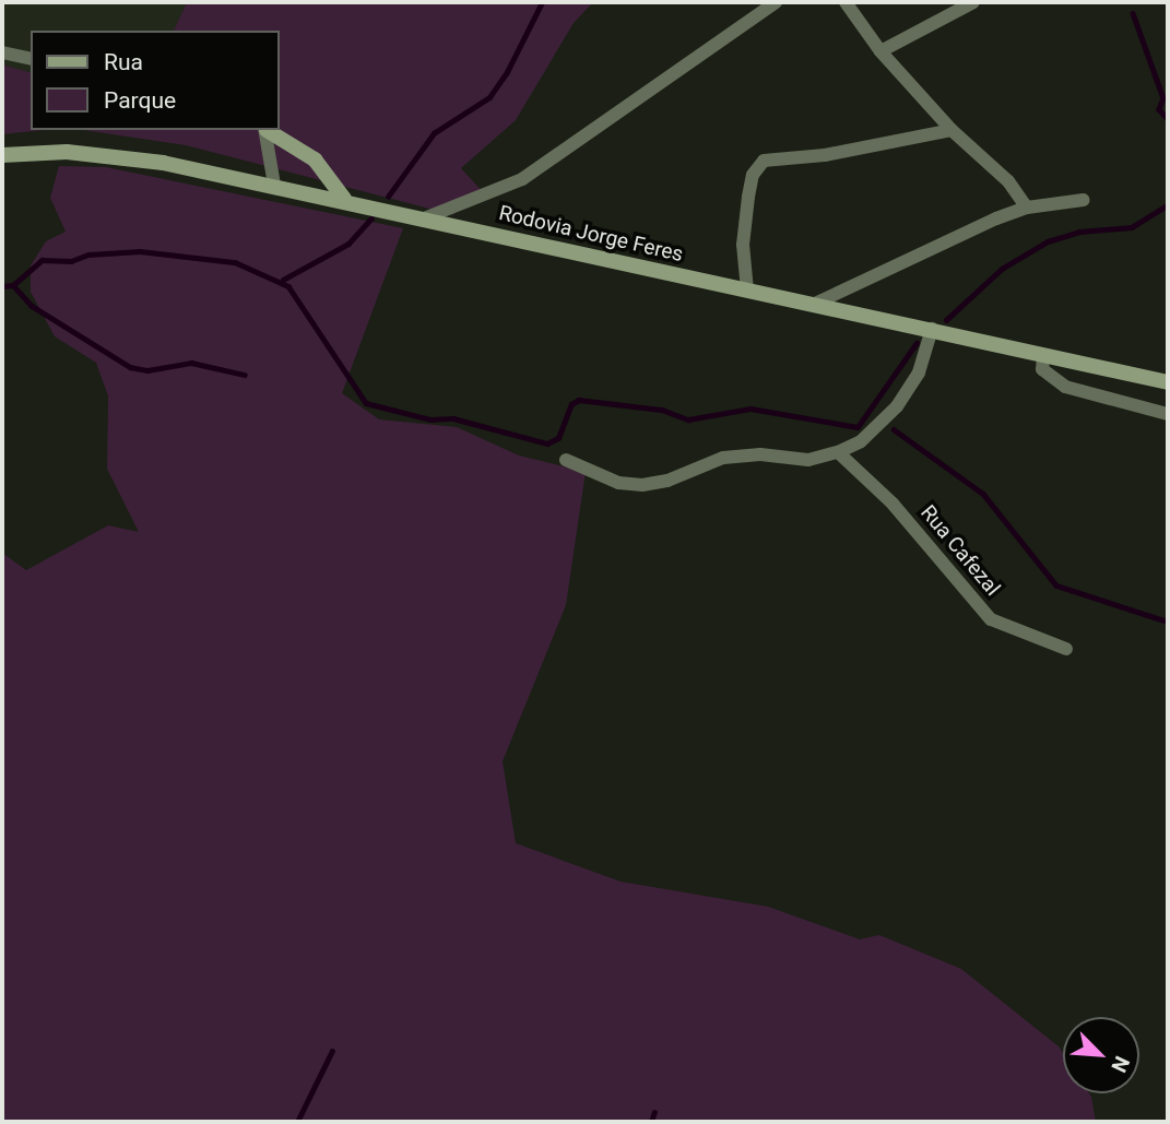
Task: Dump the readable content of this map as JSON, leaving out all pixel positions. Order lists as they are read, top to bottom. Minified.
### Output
{"streets":{"main road":["Rodovia Jorge Feres"],"street":["Rua Cafezal"]},"legend":["Rua","Parque"],"north":"bottom right"}
